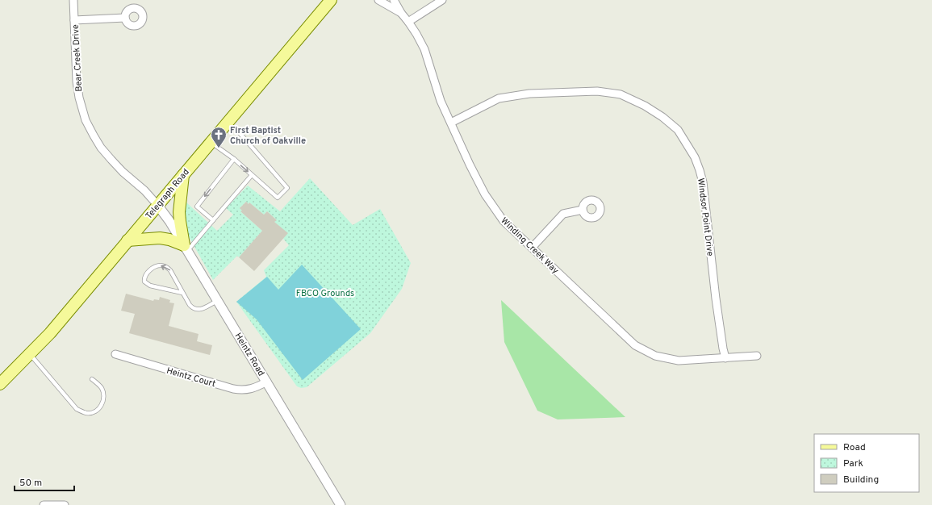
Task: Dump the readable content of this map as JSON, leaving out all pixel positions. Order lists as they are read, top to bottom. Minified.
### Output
{"streets":{"main road":["Telegraph Road"],"street":["Bear Creek Drive","Windsor Point Drive","Winding Creek Way","Heintz Road","Heintz Court"]},"crossings":[["Bear Creek Drive","Telegraph Road"],["Bear Creek Drive","Heintz Road"],["Telegraph Road","Heintz Road"],["Windsor Point Drive","Winding Creek Way"],["Heintz Road","Heintz Court"]],"parks":["FBCO Grounds"],"places":{"church":["First Baptist Church of Oakville"]},"legend":["Road","Park","Building"],"scale_bar":"50 m"}
